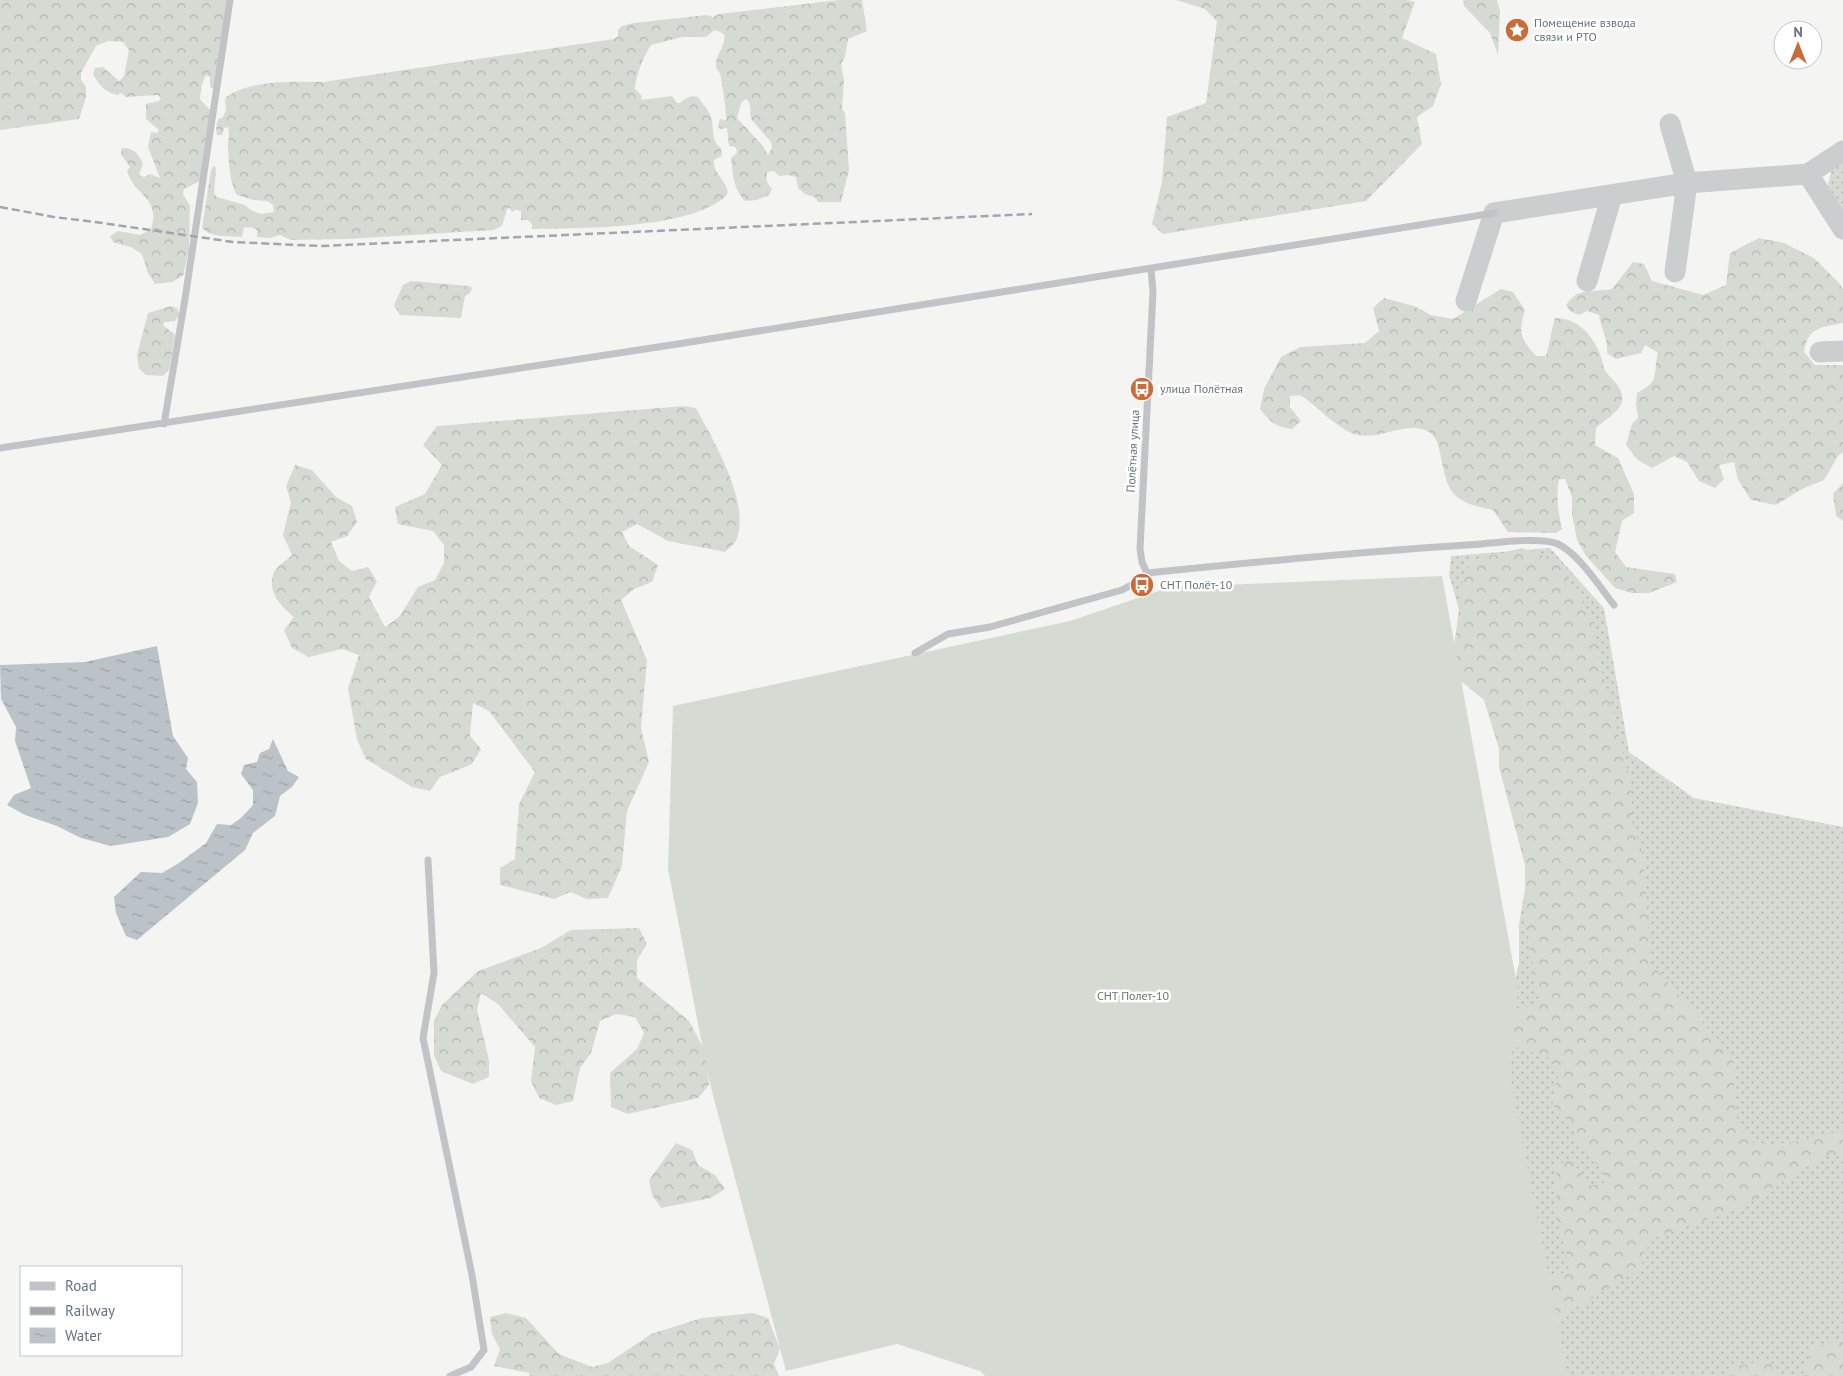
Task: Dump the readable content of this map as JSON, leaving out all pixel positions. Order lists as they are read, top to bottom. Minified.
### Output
{"streets":{"street":["Полётная улица"]},"parks":["СНТ Полет-10"],"places":{"place":["Помещение взвода связи и РТО"],"bus stop":["улица Полётная","СНТ Полёт-10"]},"legend":["Road","Railway","Water"],"north":"top"}
